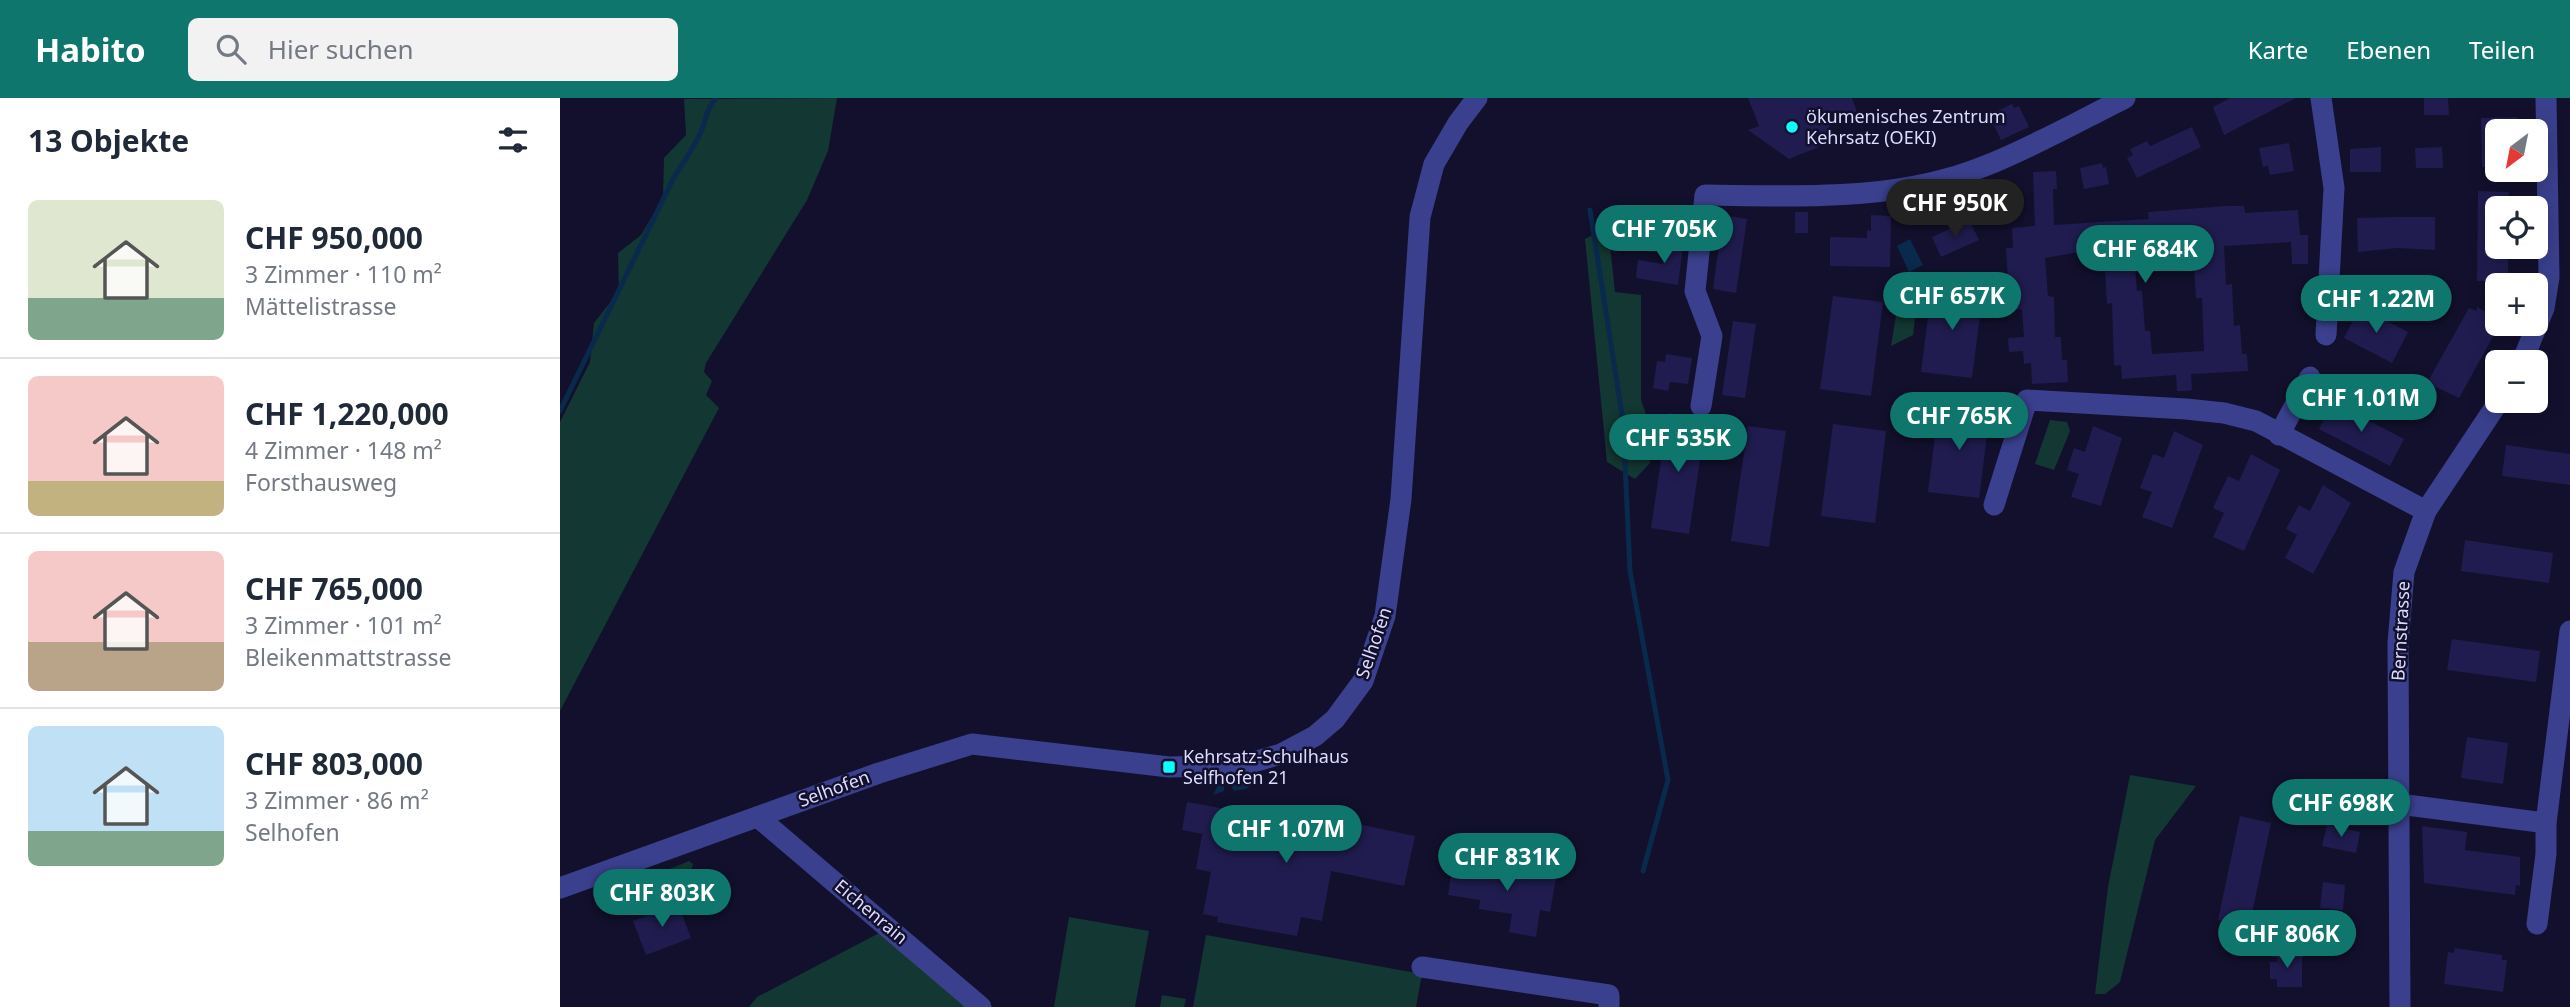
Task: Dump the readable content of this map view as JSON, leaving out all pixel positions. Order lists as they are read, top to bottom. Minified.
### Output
{"streets":{"street":["Bernstrasse","Selhofen","Eichenrain"]},"crossings":[["Selhofen","Eichenrain"]],"places":{"other":["ökumenisches Zentrum Kehrsatz (OEKI)"],"transit":["Kehrsatz-Schulhaus Selfhofen 21"]},"north":"bottom left","page":{"header":"Habito","search":"Hier suchen","nav":["Karte","Ebenen","Teilen"],"heading":"13 Objekte","map_buttons":["+","−"],"price":["CHF 950K","CHF 705K","CHF 684K","CHF 657K","CHF 1.22M","CHF 1.01M","CHF 765K","CHF 535K","CHF 698K","CHF 1.07M","CHF 831K","CHF 803K","CHF 806K"],"list":[{"name":"CHF 950,000","note":"3 Zimmer · 110 m² · Mättelistrasse"},{"name":"CHF 1,220,000","note":"4 Zimmer · 148 m² · Forsthausweg"},{"name":"CHF 765,000","note":"3 Zimmer · 101 m² · Bleikenmattstrasse"},{"name":"CHF 803,000","note":"3 Zimmer · 86 m² · Selhofen"}]}}
